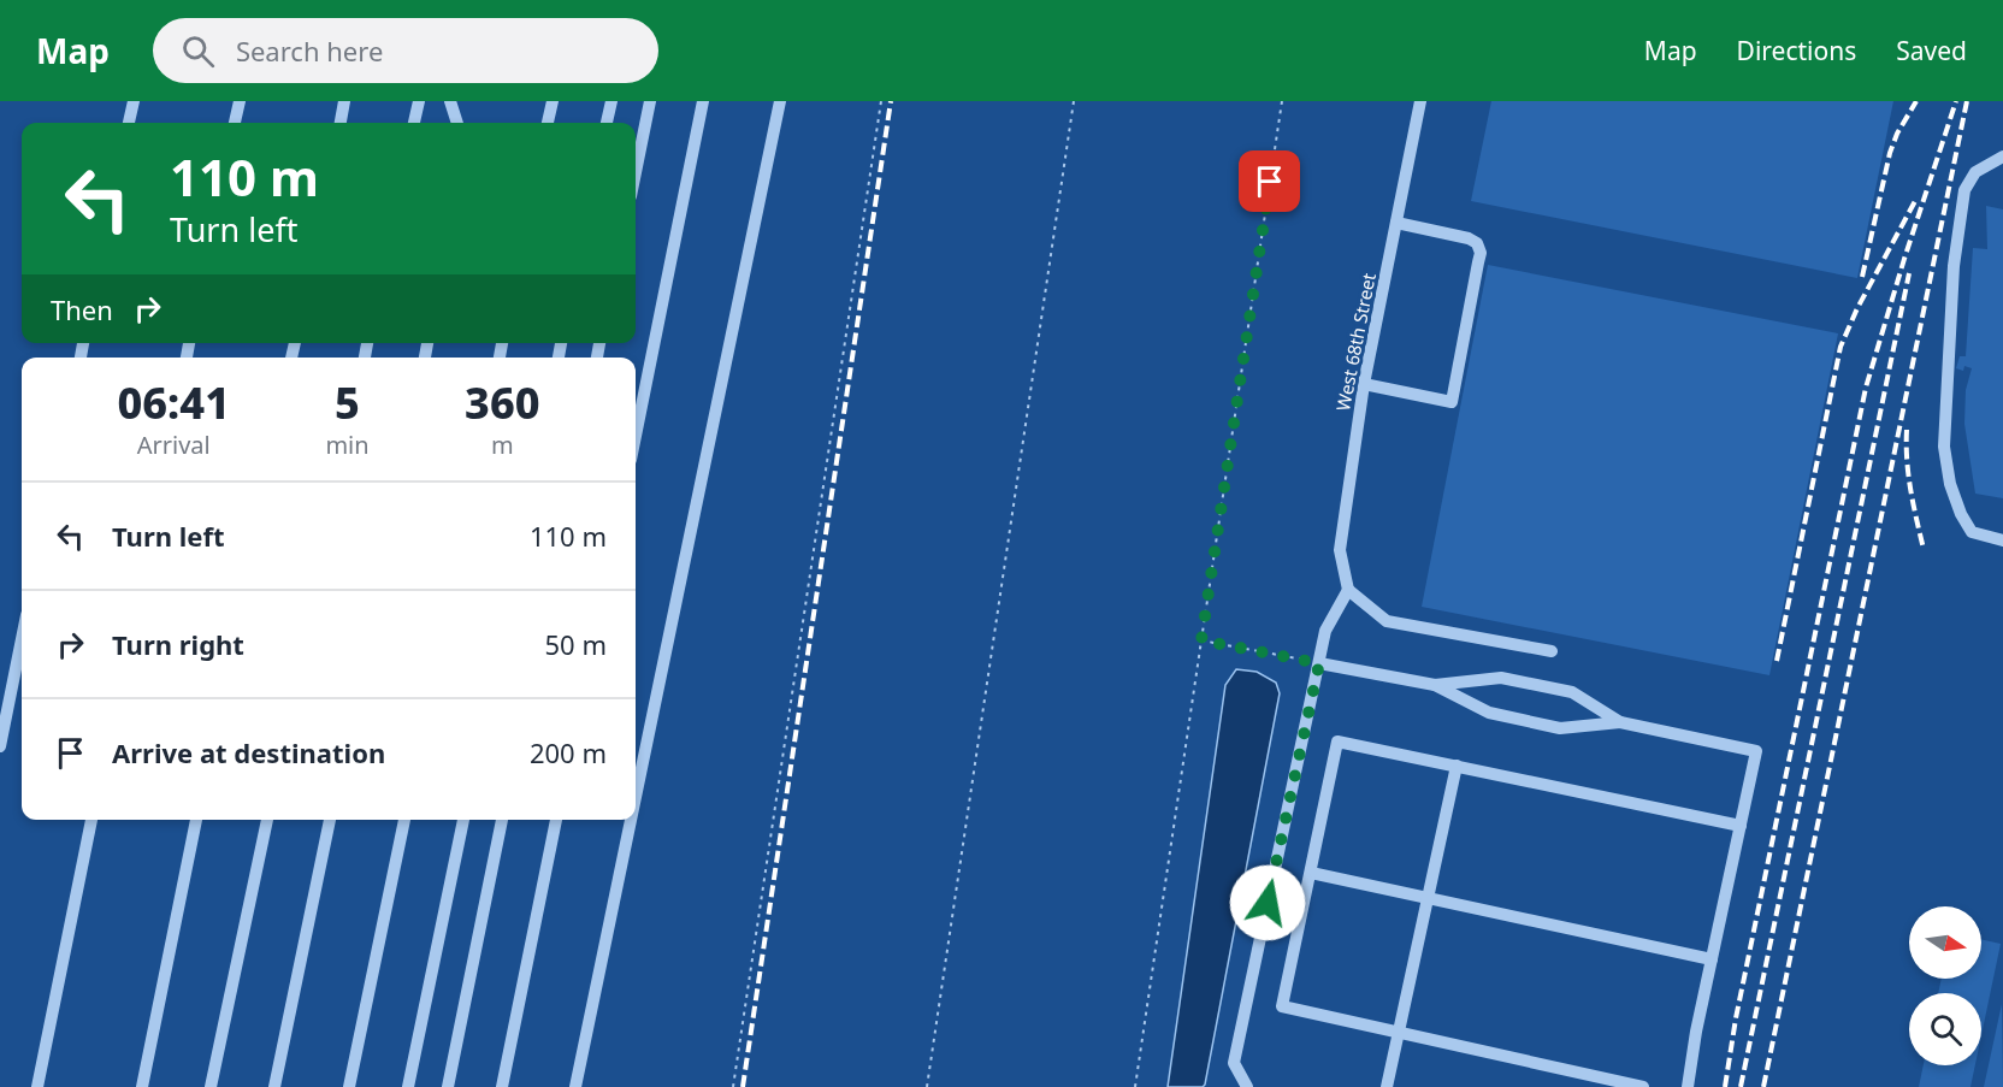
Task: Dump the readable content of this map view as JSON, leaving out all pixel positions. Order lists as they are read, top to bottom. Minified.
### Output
{"streets":{"street":["West 68th Street"]},"north":"right","page":{"header":"Map","search":"Search here","nav":["Map","Directions","Saved"],"turn":["110 m","Turn left"],"then":"Then","eta":["06:41","Arrival","5","min","360","m"],"list":[{"name":"Turn left","value":"110 m"},{"name":"Turn right","value":"50 m"},{"name":"Arrive at destination","value":"200 m"}]}}
